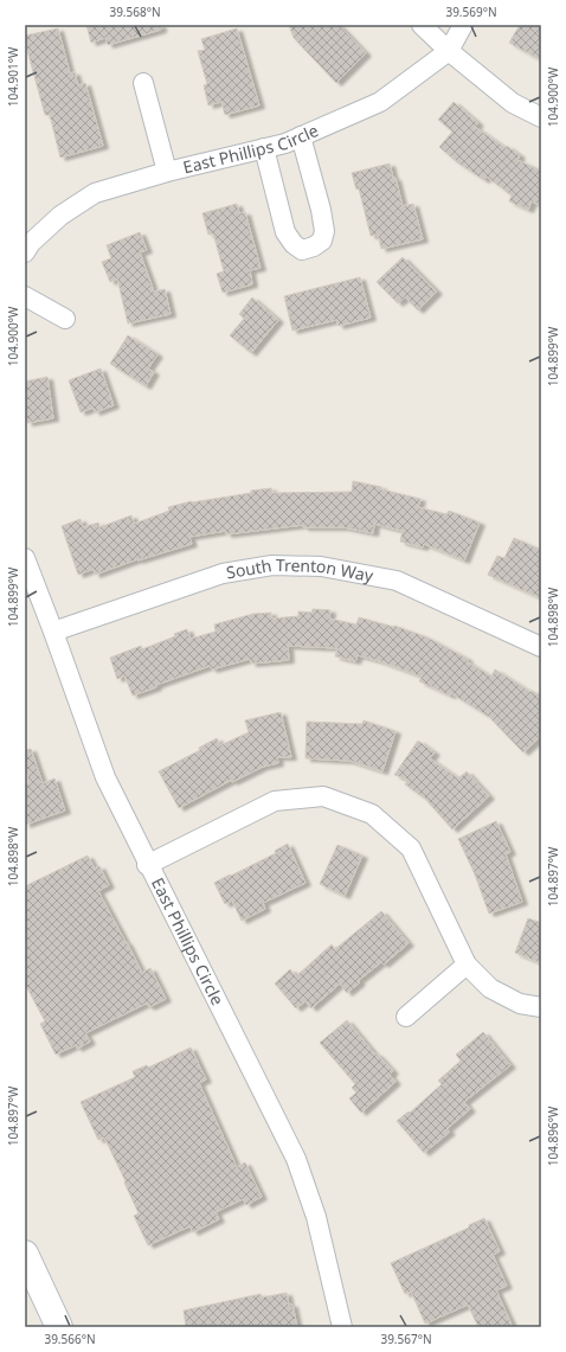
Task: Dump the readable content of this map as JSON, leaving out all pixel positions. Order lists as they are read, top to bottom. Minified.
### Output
{"streets":{"street":["East Phillips Circle","South Trenton Way"]},"crossings":[["East Phillips Circle","South Trenton Way"]],"coordinates":["39.568°N","39.569°N","104.901°W","104.900°W","104.899°W","104.898°W","104.897°W","104.896°W","39.566°N","39.567°N"]}
